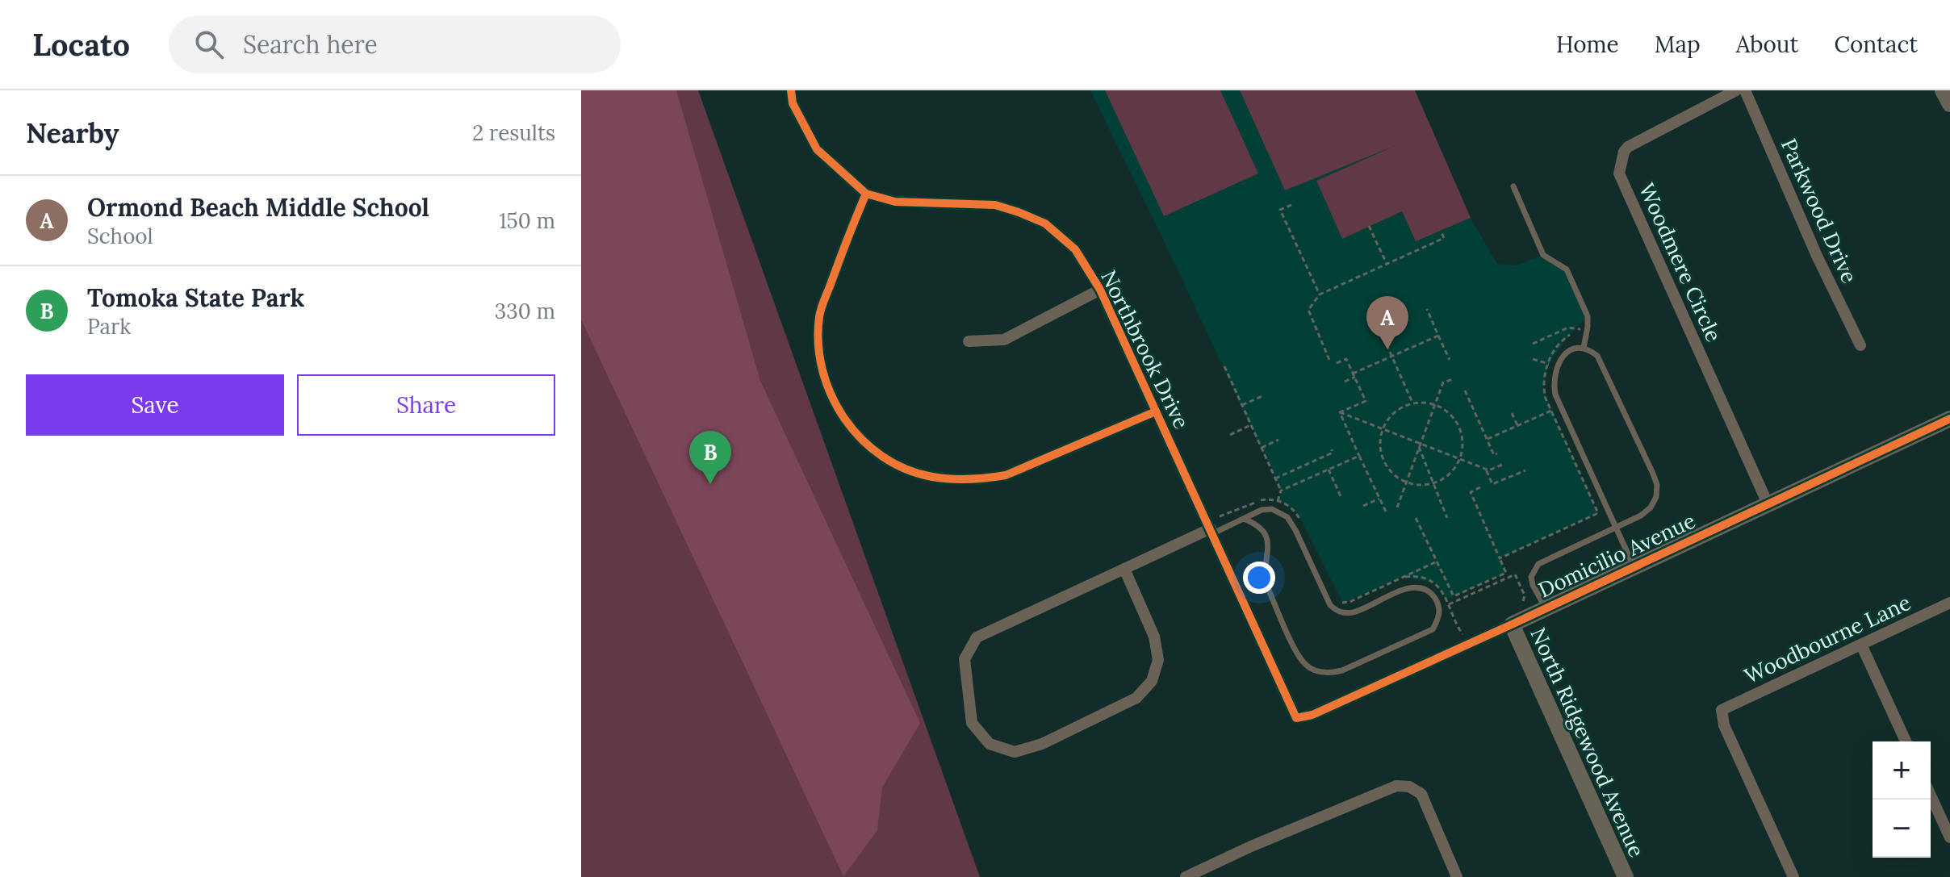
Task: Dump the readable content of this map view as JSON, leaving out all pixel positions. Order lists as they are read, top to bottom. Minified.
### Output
{"streets":{"street":["Parkwood Drive","Woodmere Circle","Northbrook Drive","Domicilio Avenue","Woodbourne Lane","North Ridgewood Avenue"]},"crossings":[["Woodmere Circle","Domicilio Avenue"],["Northbrook Drive","Domicilio Avenue"],["Domicilio Avenue","North Ridgewood Avenue"]],"page":{"header":"Locato","search":"Search here","nav":["Home","Map","About","Contact"],"heading":["Nearby","2 results"],"list":[{"mark":"A","name":"Ormond Beach Middle School","note":"School","value":"150 m"},{"mark":"B","name":"Tomoka State Park","note":"Park","value":"330 m"}],"pins":["A","B"],"buttons":["Save","Share"],"map_buttons":["+","−"]}}
